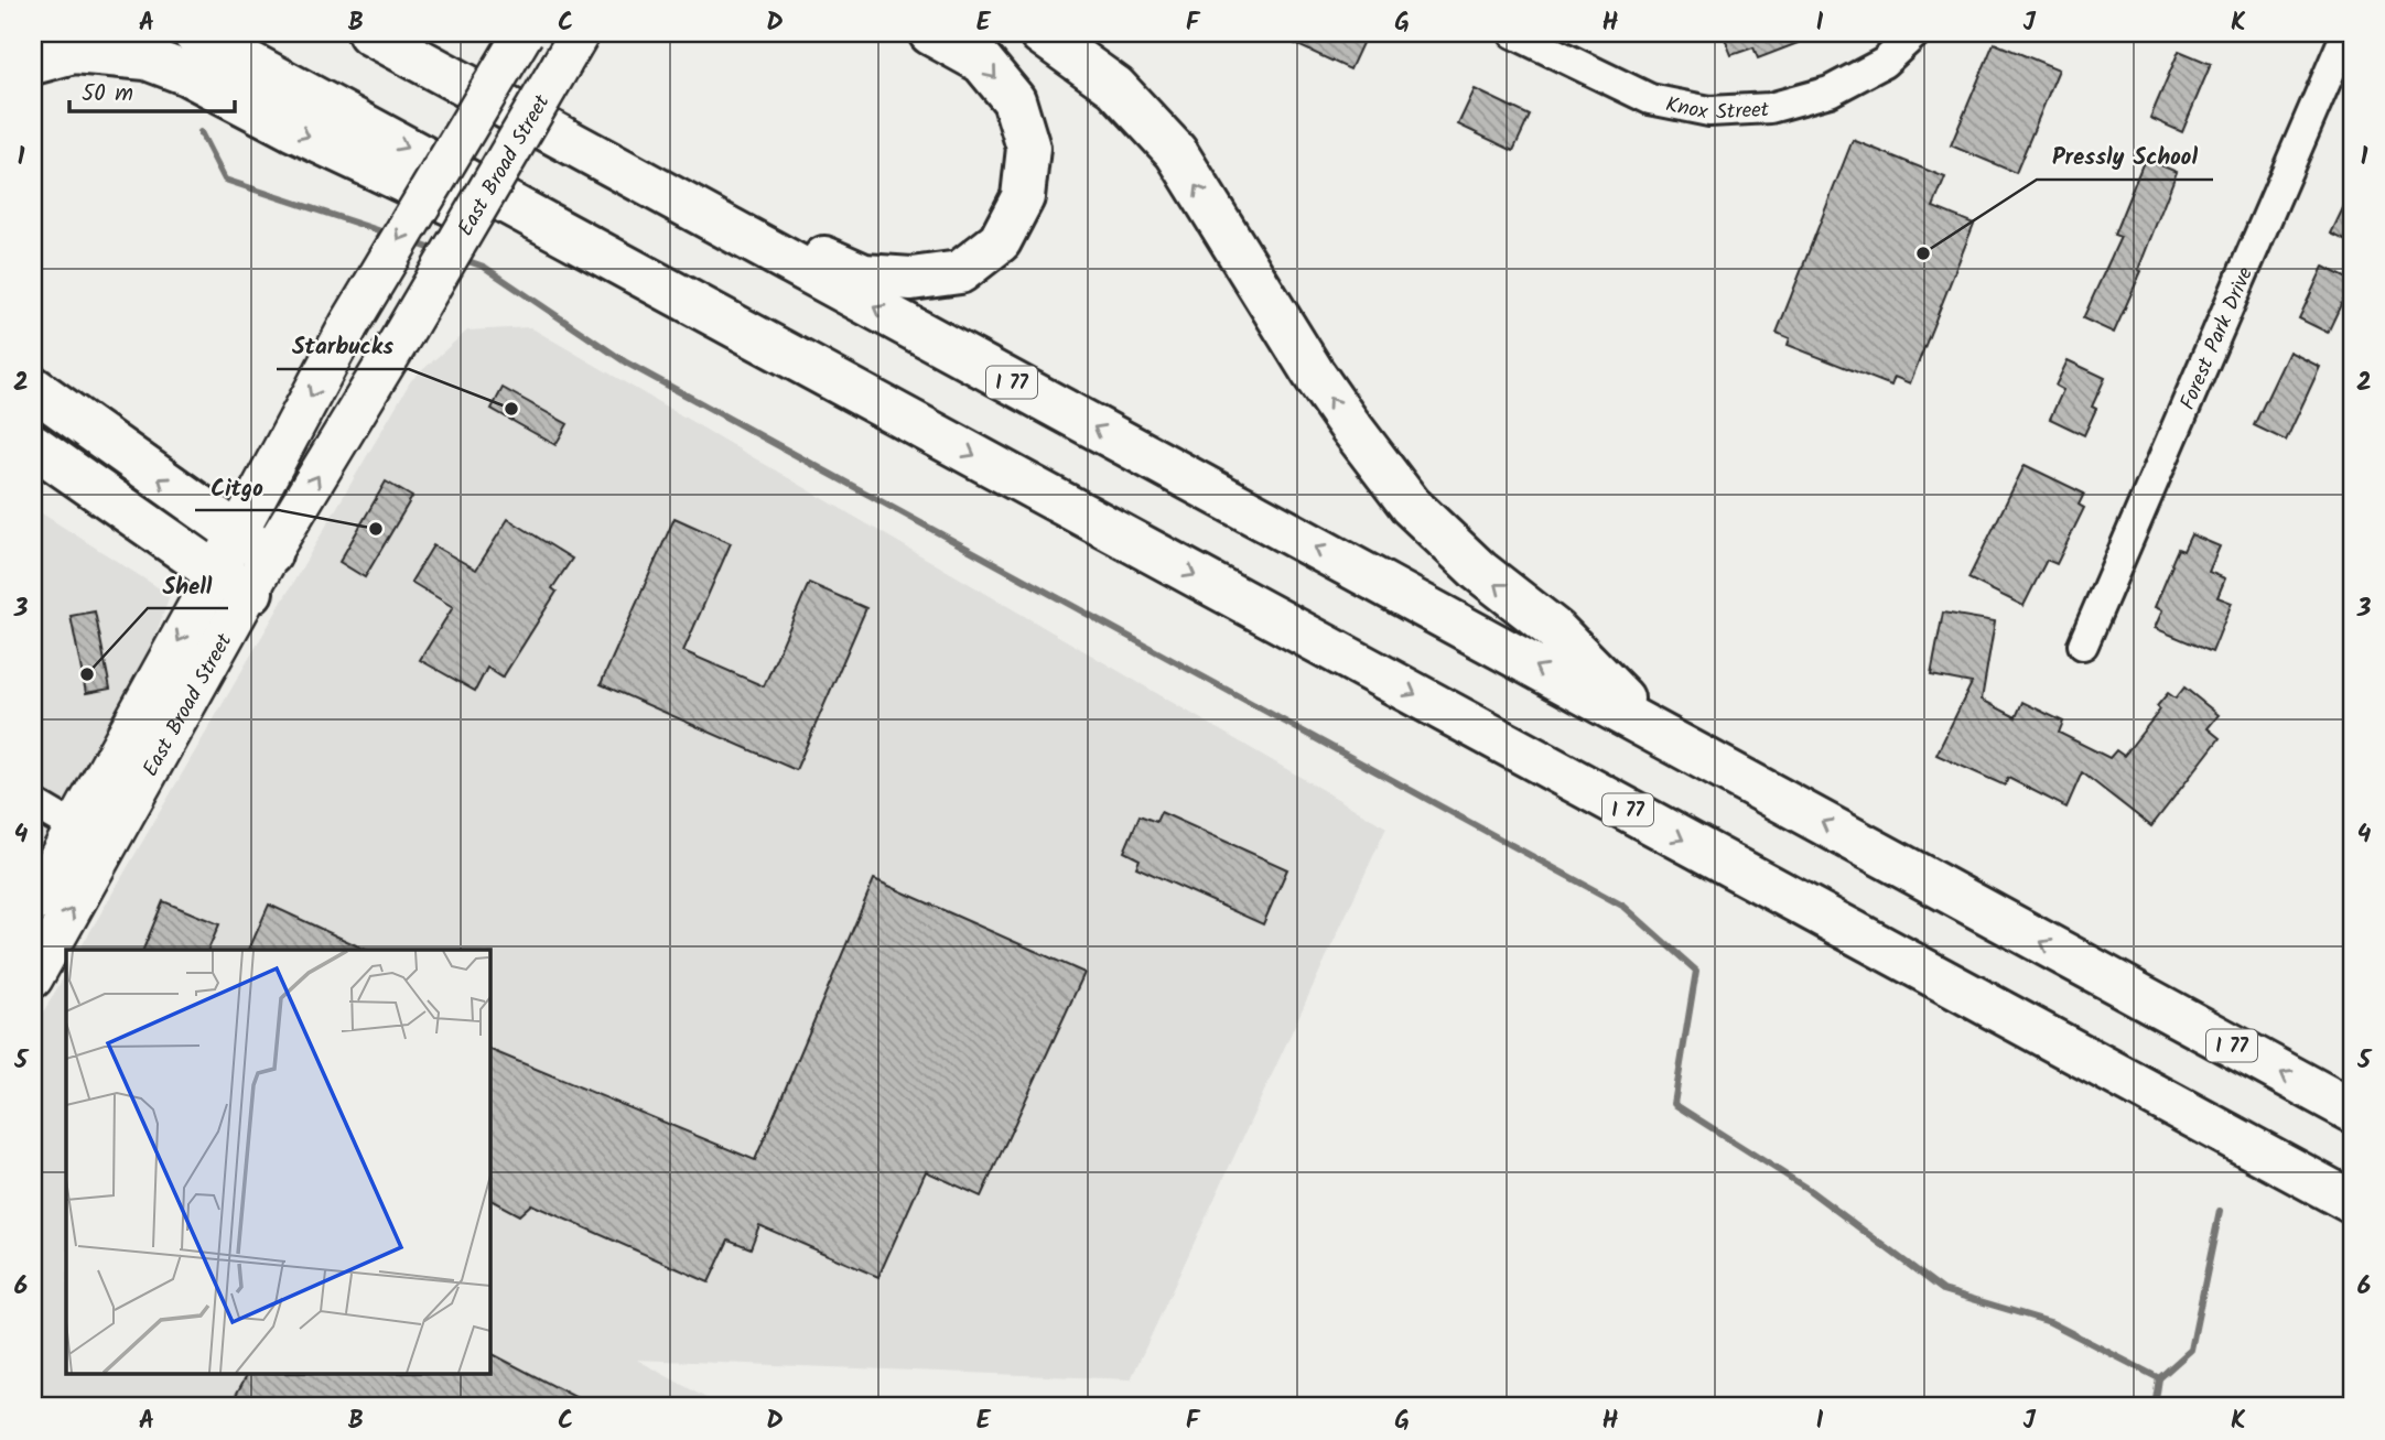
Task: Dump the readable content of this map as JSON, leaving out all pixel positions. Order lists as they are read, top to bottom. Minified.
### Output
{"streets":{"highway":["I 77"],"main road":["East Broad Street"],"street":["Knox Street","Forest Park Drive"]},"places":["Pressly School","Starbucks","Citgo","Shell"],"scale_bar":"50 m","grid":{"columns":["A","B","C","D","E","F","G","H","I","J","K"],"rows":["1","2","3","4","5","6"]}}
